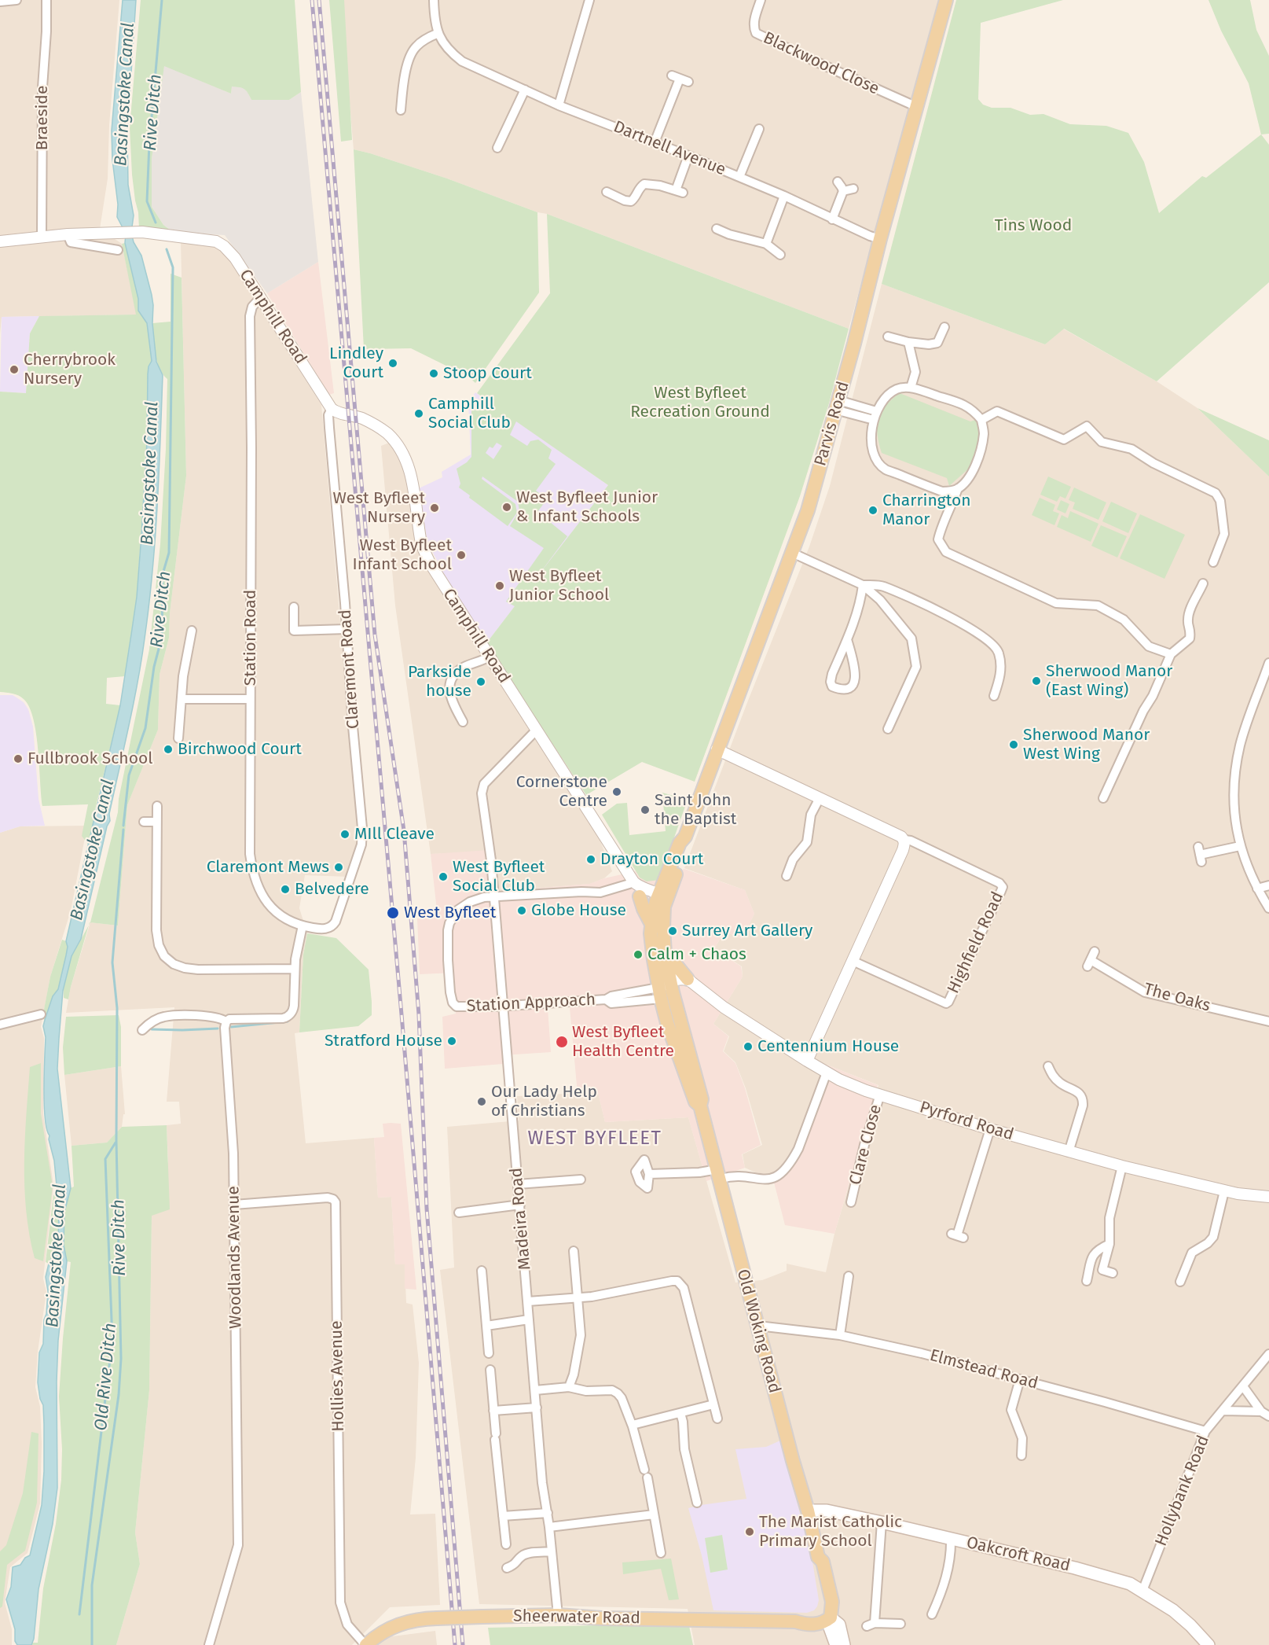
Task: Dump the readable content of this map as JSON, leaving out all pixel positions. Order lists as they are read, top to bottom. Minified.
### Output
{"streets":{"main road":["Parvis Road","Old Woking Road","Oakcroft Road","Sheerwater Road"],"street":["Blackwood Close","Braeside","Dartnell Avenue","Camphill Road","Station Road","Claremont Road","Highfield Road","The Oaks","Station Approach","Pyrford Road","Clare Close","Madeira Road","Woodlands Avenue","Elmstead Road","Hollies Avenue","Hollybank Road"]},"crossings":[["Blackwood Close","Parvis Road"],["Braeside","Camphill Road"],["Dartnell Avenue","Parvis Road"],["Camphill Road","Parvis Road"],["Camphill Road","Station Road"],["Camphill Road","Claremont Road"],["Camphill Road","Madeira Road"],["Camphill Road","Old Woking Road"],["Parvis Road","Highfield Road"],["Parvis Road","Old Woking Road"],["Station Road","Claremont Road"],["Station Approach","Madeira Road"],["Station Approach","Old Woking Road"],["Pyrford Road","Clare Close"],["Madeira Road","Sheerwater Road"],["Woodlands Avenue","Hollies Avenue"],["Old Woking Road","Elmstead Road"],["Old Woking Road","Oakcroft Road"],["Old Woking Road","Sheerwater Road"],["Elmstead Road","Hollybank Road"],["Hollies Avenue","Sheerwater Road"],["Hollybank Road","Oakcroft Road"]],"districts":["WEST BYFLEET"],"water":["Basingstoke Canal","Rive Ditch","Old Rive Ditch"],"parks":["Tins Wood","West Byfleet Recreation Ground"],"places":["Lindley Court","Cherrybrook Nursery","Stoop Court","Camphill Social Club","West Byfleet Junior & Infant Schools","West Byfleet Nursery","Charrington Manor","West Byfleet Infant School","West Byfleet Junior School","Sherwood Manor (East Wing)","Parkside house","Sherwood Manor West Wing","Birchwood Court","Fullbrook School","Cornerstone Centre","Saint John the Baptist","MIll Cleave","Drayton Court","Claremont Mews","West Byfleet Social Club","Belvedere","Globe House","West Byfleet","Surrey Art Gallery","Calm + Chaos","Stratford House","West Byfleet Health Centre","Centennium House","Our Lady Help of Christians","The Marist Catholic Primary School"]}
